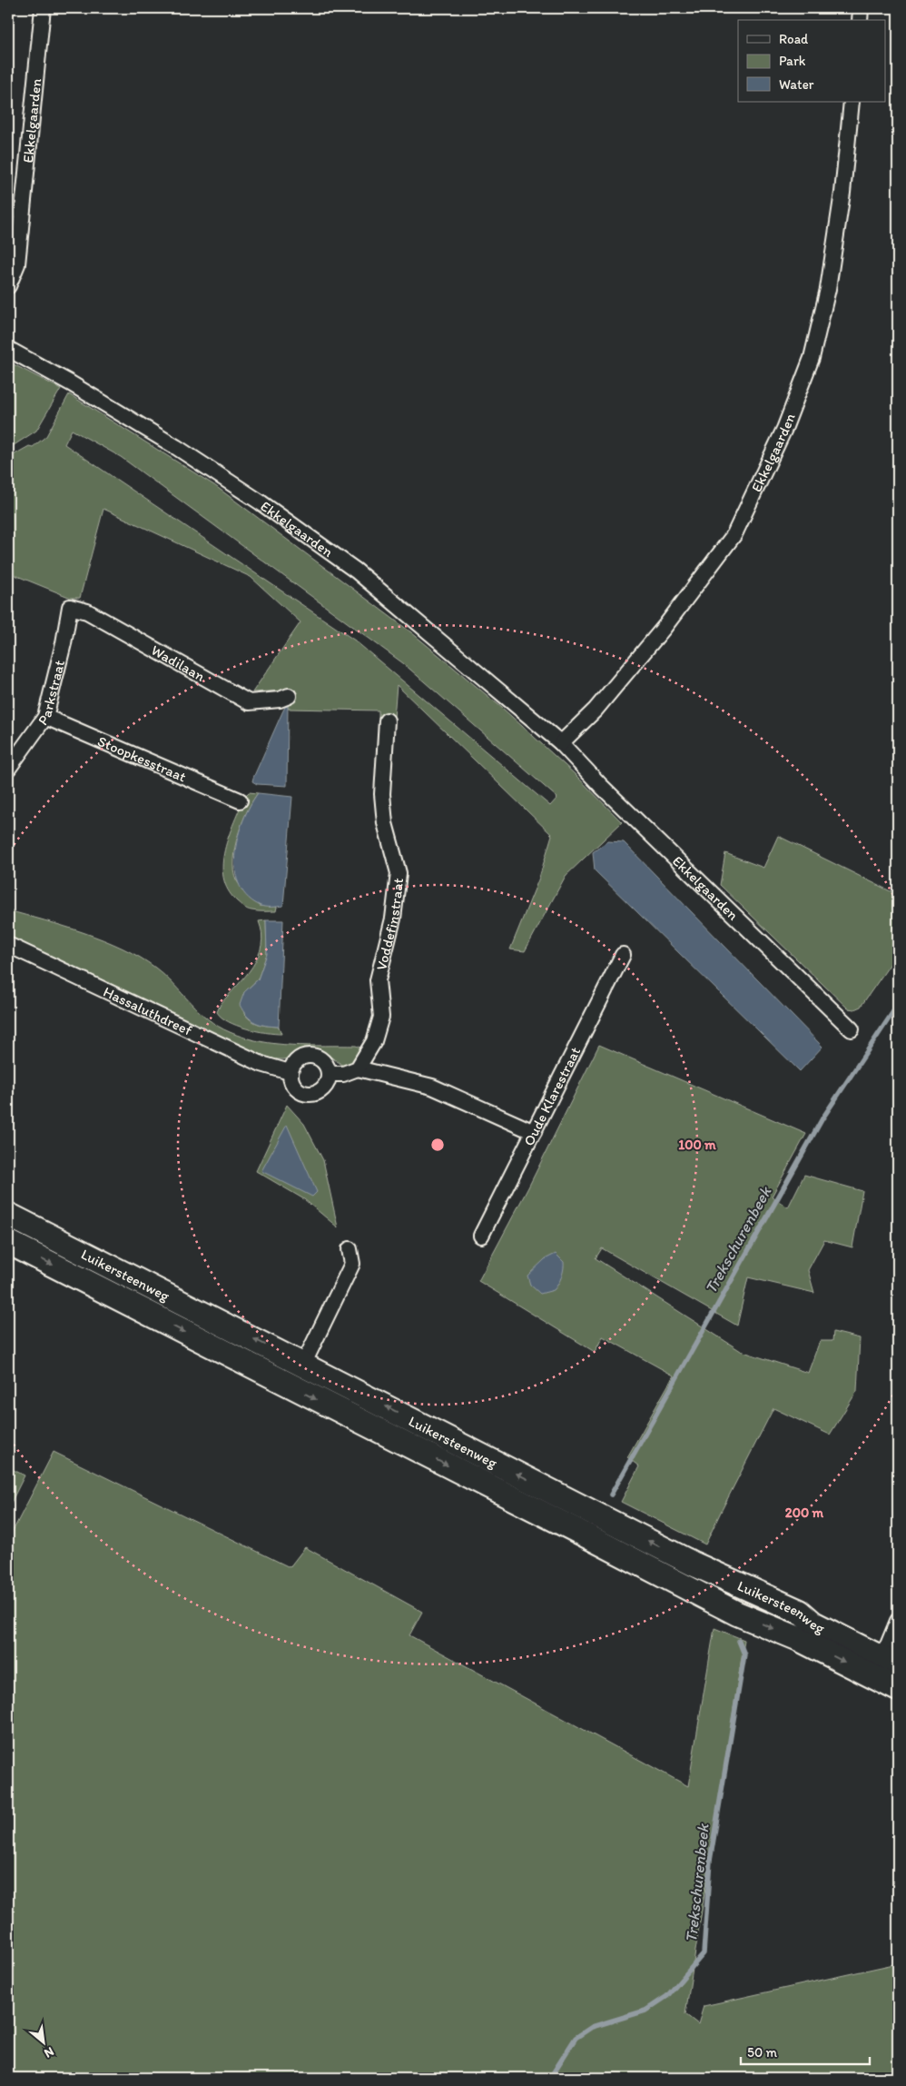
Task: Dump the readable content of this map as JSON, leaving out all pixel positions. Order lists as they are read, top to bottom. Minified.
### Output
{"streets":{"main road":["Luikersteenweg"],"street":["Ekkelgaarden","Wadilaan","Parkstraat","Stoopkesstraat","Voddefinstraat","Hassaluthdreef","Oude Klarestraat"]},"crossings":[["Wadilaan","Parkstraat"],["Parkstraat","Stoopkesstraat"]],"water":["Trekschurenbeek"],"legend":["Road","Park","Water"],"scale_bar":"50 m","north":"bottom right","rings":["100 m","200 m"]}
